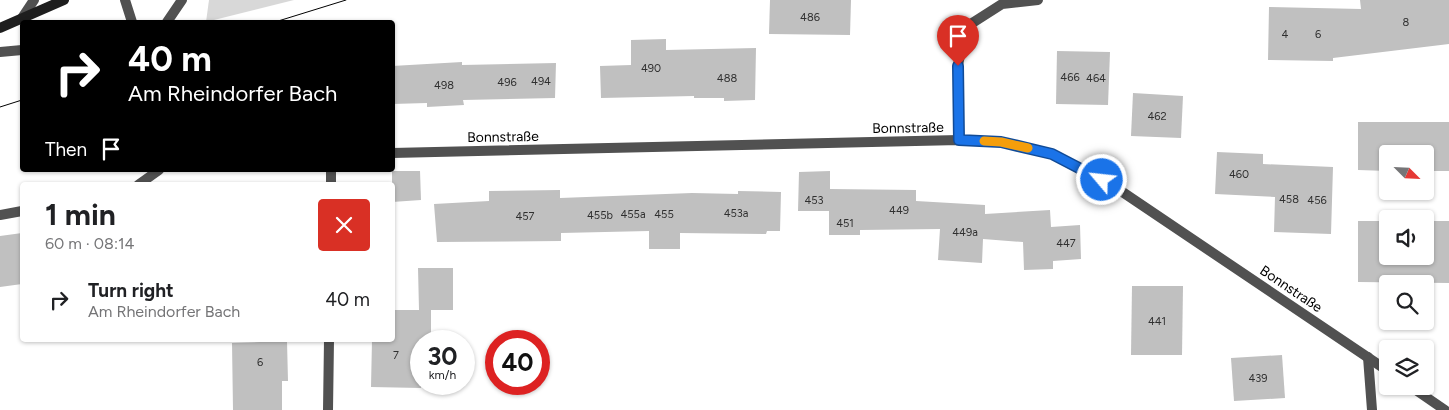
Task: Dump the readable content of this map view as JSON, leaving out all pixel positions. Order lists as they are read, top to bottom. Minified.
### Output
{"streets":{"street":["Bonnstraße"]},"house_numbers":["486","8","4","6","490","466","488","464","494","496","498","462","460","458","453","456","449","453a","455a","455","455b","457","451","449a","447","441","7","6","439"],"north":"bottom right","page":{"turn":["40 m","Am Rheindorfer Bach"],"then":"Then","heading":["1 min","60 m · 08:14"],"list":[{"name":"Turn right","note":"Am Rheindorfer Bach","value":"40 m"}],"speed":"30 km/h","limit":"40"}}
